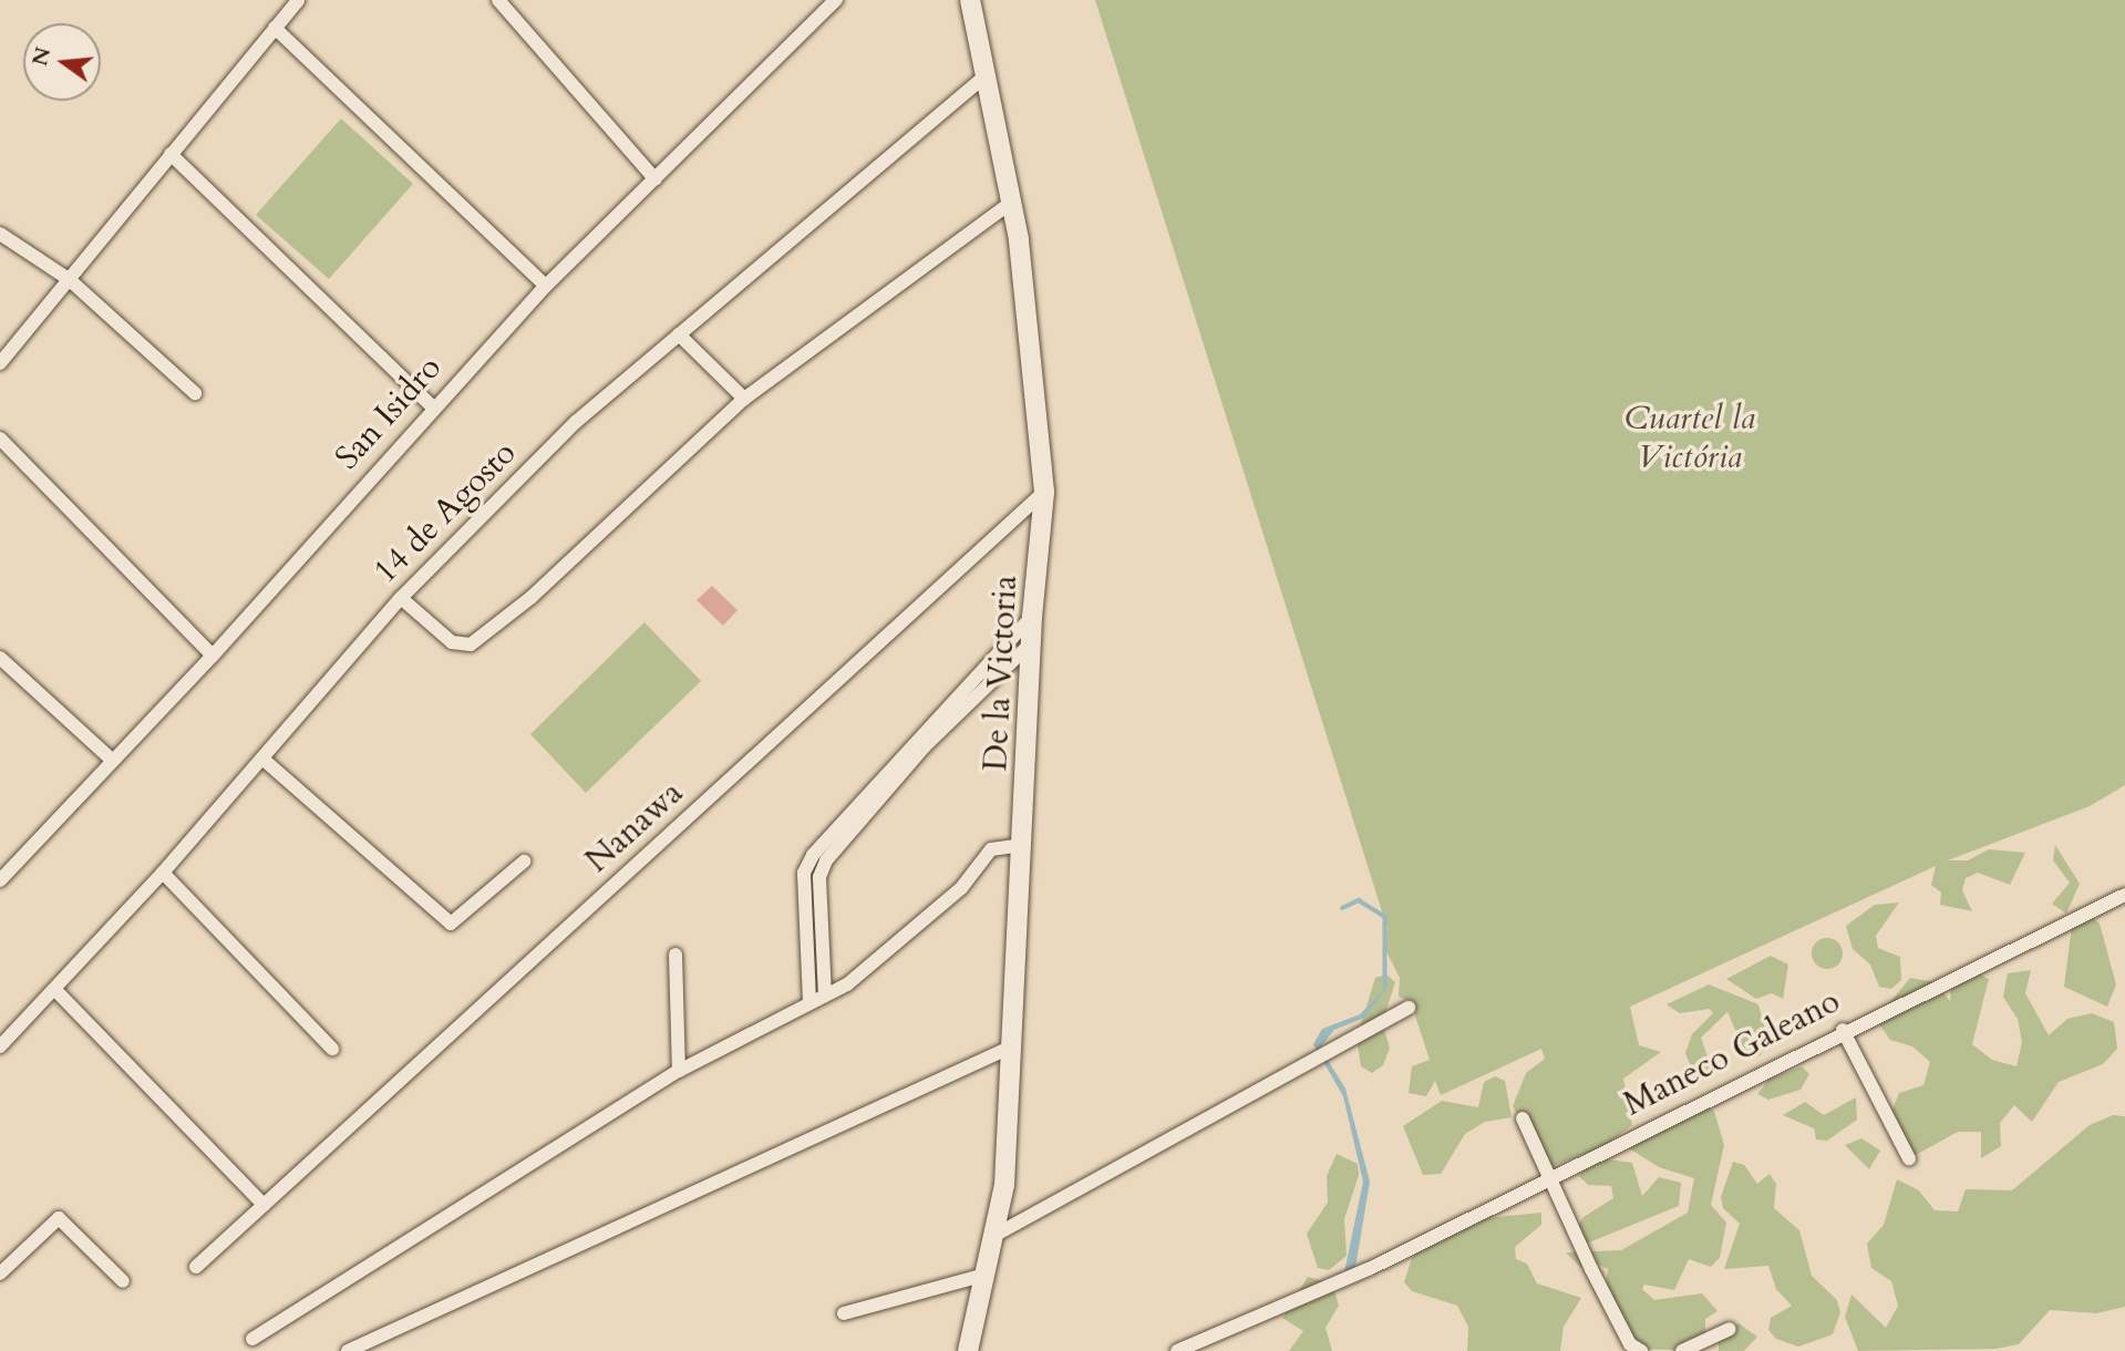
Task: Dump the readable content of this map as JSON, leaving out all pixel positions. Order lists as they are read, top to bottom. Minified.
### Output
{"streets":{"main road":["De la Victoria"],"street":["San Isidro","14 de Agosto","Nanawa","Maneco Galeano"]},"crossings":[["14 de Agosto","De la Victoria"],["De la Victoria","Nanawa"]],"parks":["Cuartel la Victória"],"north":"left"}
